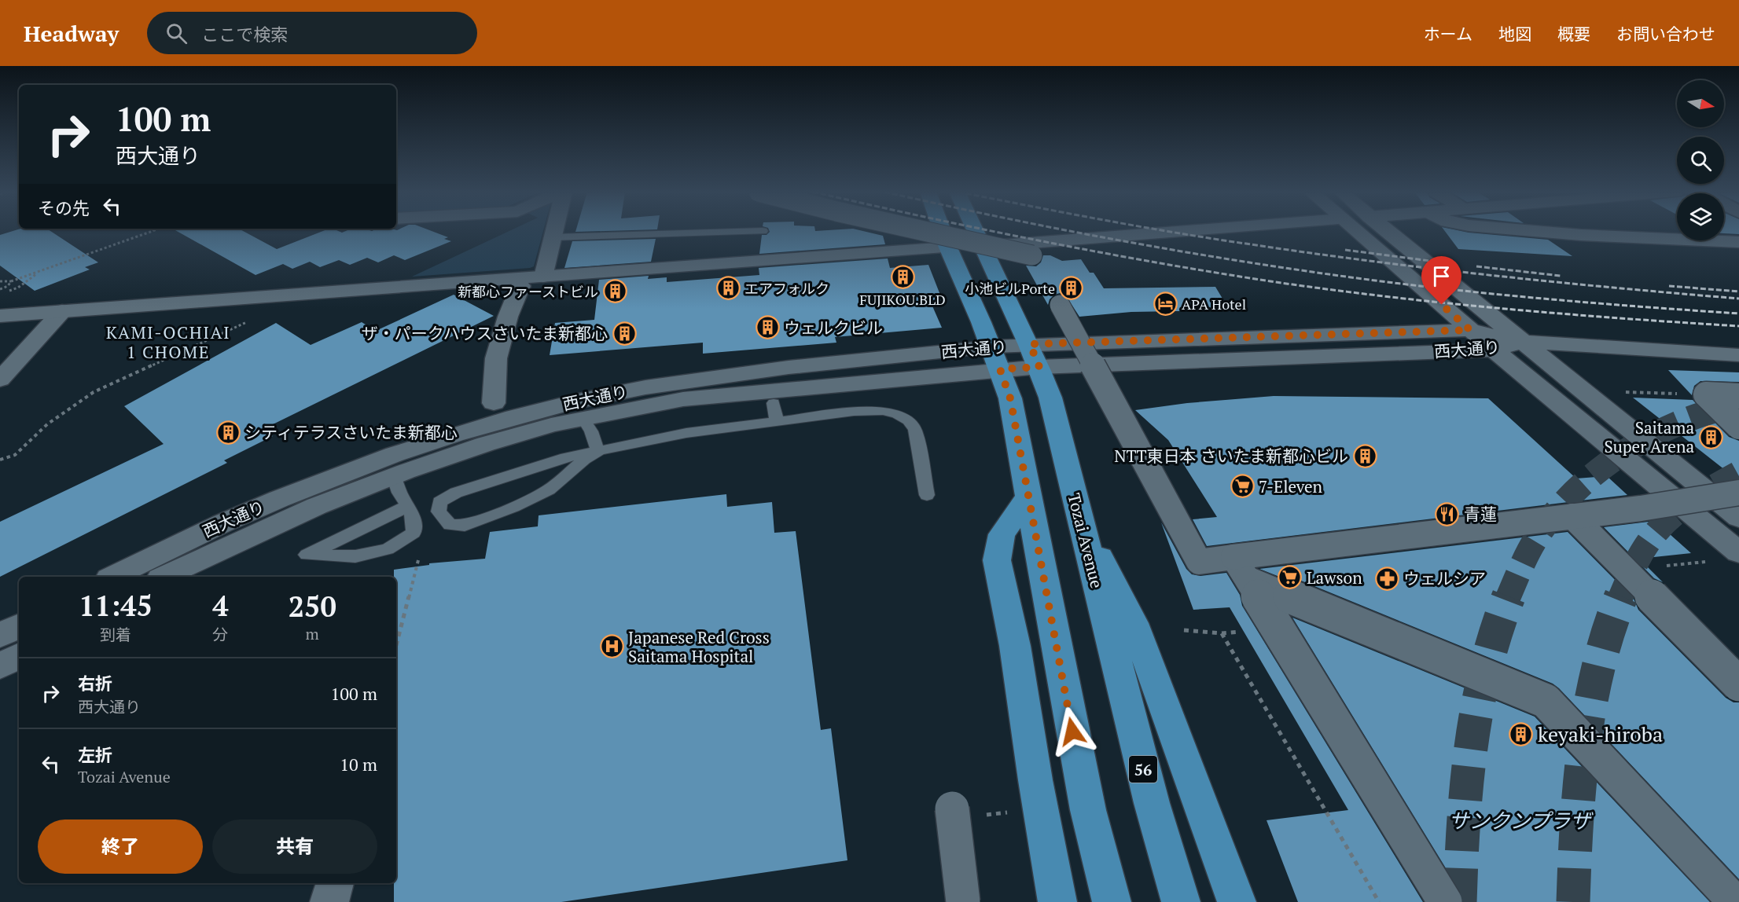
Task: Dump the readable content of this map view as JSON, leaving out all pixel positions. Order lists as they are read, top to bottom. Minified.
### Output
{"streets":{"main road":["Tozai Avenue","56"],"street":["西大通り"]},"crossings":[["西大通り","Tozai Avenue"]],"districts":["KAMI-OCHIAI 1 CHOME"],"parks":["サンクンプラザ"],"places":{"building":["FUJIKOU.BLD","エアフォルク","小池ビルPorte","新都心ファーストビル","ウェルクビル","ザ・パークハウスさいたま新都心","シティテラスさいたま新都心","Saitama Super Arena","NTT東日本 さいたま新都心ビル","keyaki-hiroba"],"hotel":["APA Hotel"],"supermarket":["7-Eleven","Lawson"],"restaurant":["青蓮"],"pharmacy":["ウェルシア"],"hospital":["Japanese Red Cross Saitama Hospital"]},"north":"right","page":{"header":"Headway","search":"ここで検索","nav":["ホーム","地図","概要","お問い合わせ"],"turn":["100 m","西大通り"],"then":"その先","eta":["11:45","到着","4","分","250","m"],"list":[{"name":"右折","note":"西大通り","value":"100 m"},{"name":"左折","note":"Tozai Avenue","value":"10 m"}],"buttons":["終了","共有"]}}
